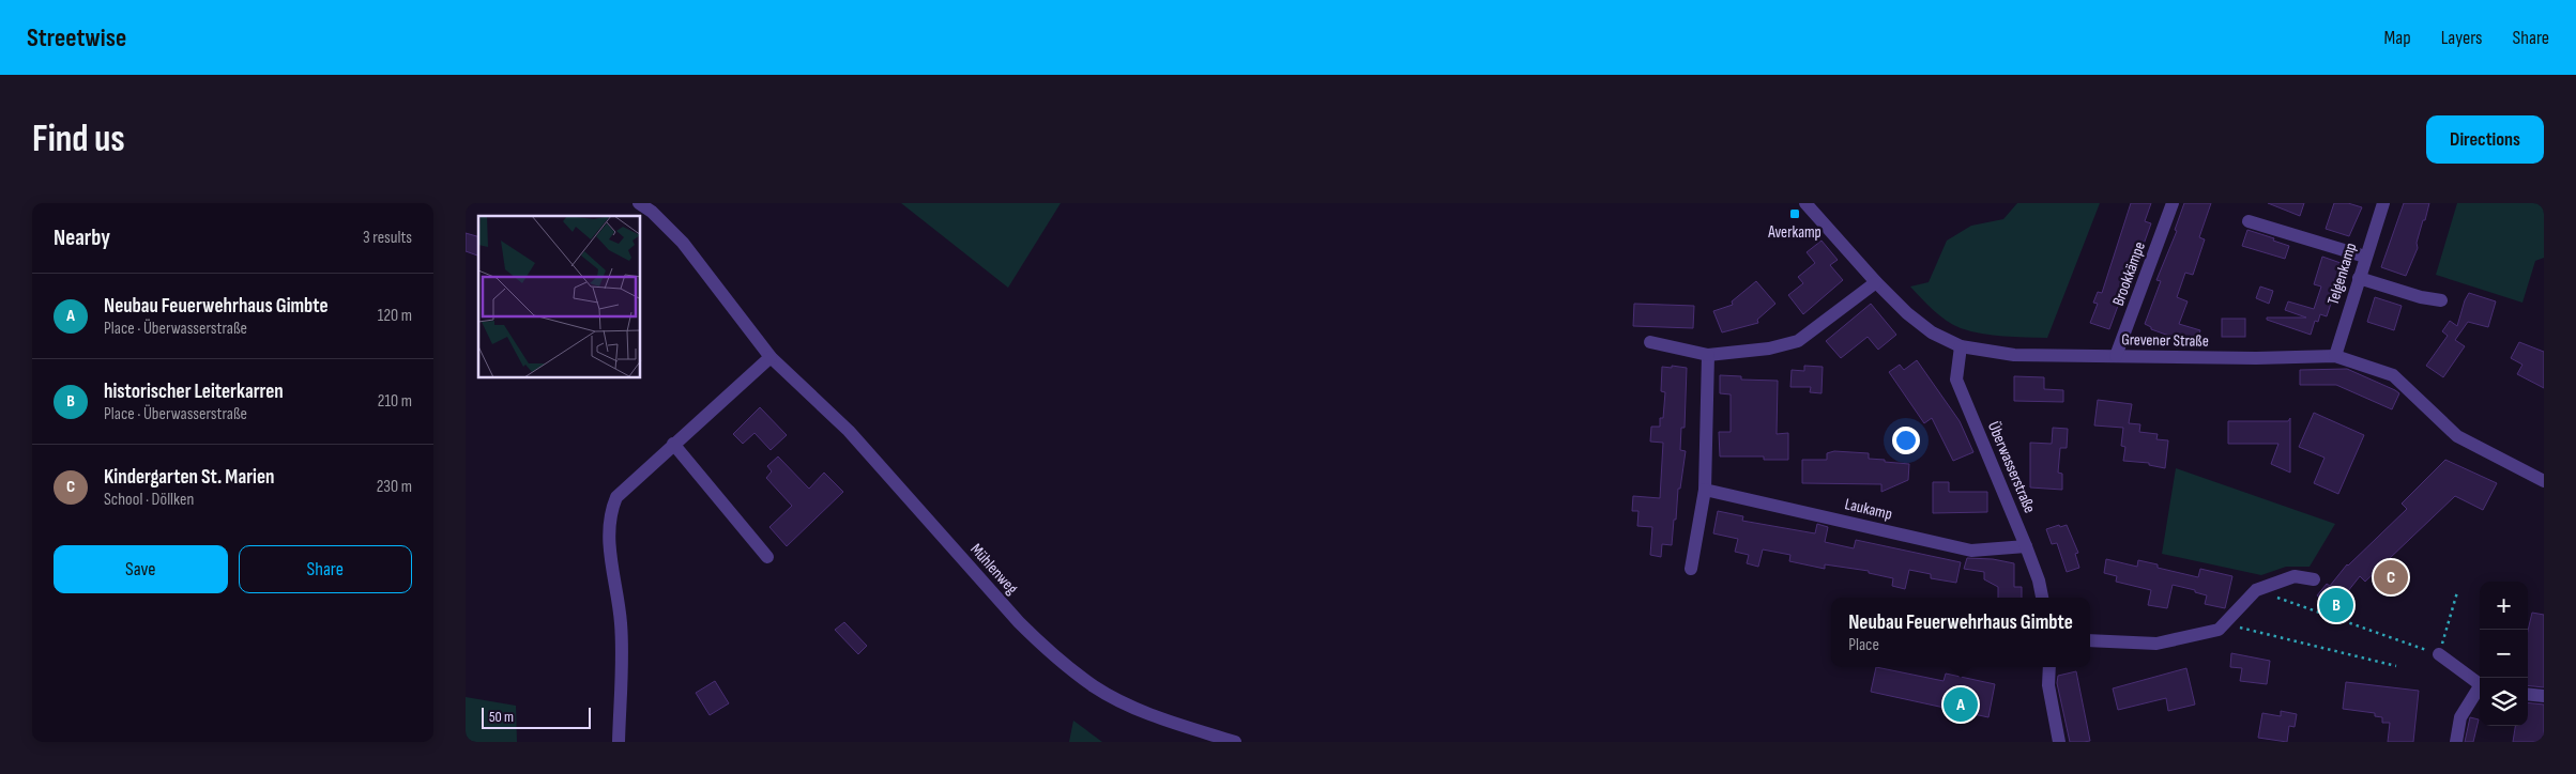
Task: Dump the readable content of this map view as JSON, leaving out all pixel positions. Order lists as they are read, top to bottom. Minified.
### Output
{"streets":{"street":["Brookkämpe","Telgenkamp","Grevener Straße","Überwasserstraße","Laukamp","Mühlenweg"]},"crossings":[["Brookkämpe","Grevener Straße"],["Telgenkamp","Grevener Straße"],["Grevener Straße","Überwasserstraße"],["Überwasserstraße","Laukamp"]],"places":{"transit":["Averkamp"]},"scale_bar":"50 m","page":{"header":"Streetwise","nav":["Map","Layers","Share"],"buttons":["Directions",["Save","Share"]],"title":"Find us","heading":["Nearby","3 results"],"list":[{"mark":"A","name":"Neubau Feuerwehrhaus Gimbte","note":"Place · Überwasserstraße","value":"120 m"},{"mark":"B","name":"historischer Leiterkarren","note":"Place · Überwasserstraße","value":"210 m"},{"mark":"C","name":"Kindergarten St. Marien","note":"School · Döllken","value":"230 m"}],"pins":["C","B","A"],"map_buttons":["+","−"],"popup":["Neubau Feuerwehrhaus Gimbte","Place"],"scale":"50 m"}}
